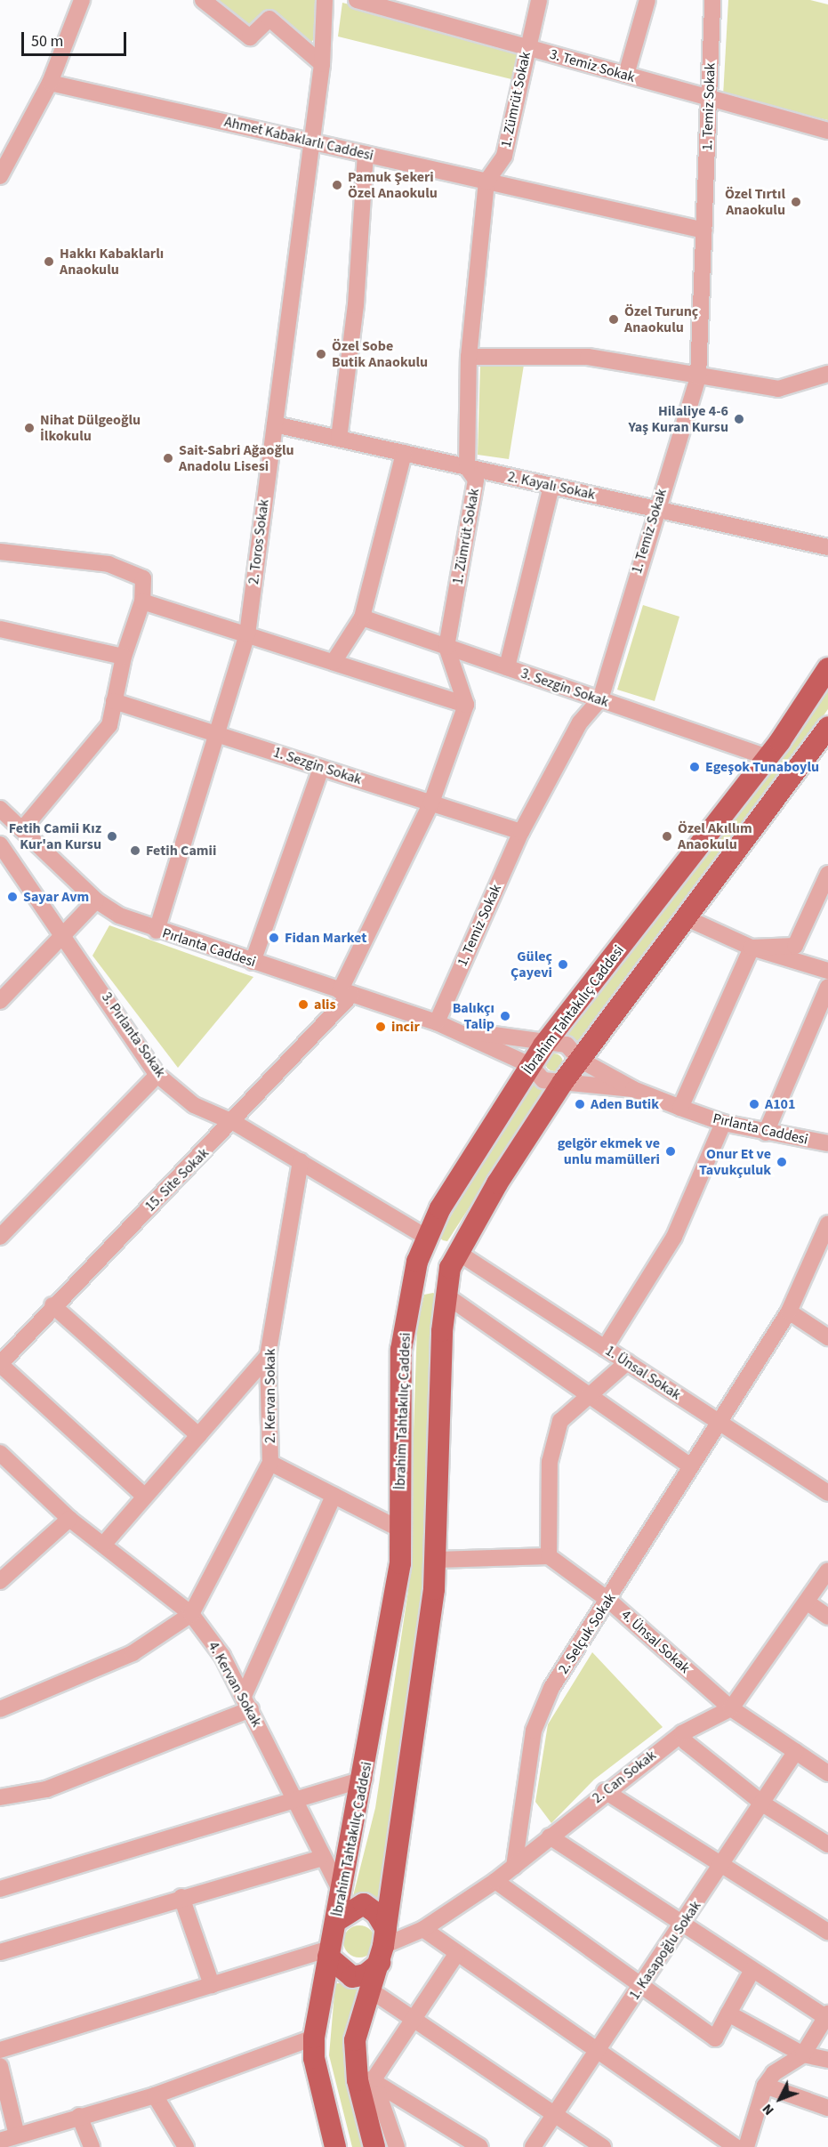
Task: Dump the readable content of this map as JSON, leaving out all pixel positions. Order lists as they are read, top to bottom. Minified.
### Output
{"streets":{"main road":["İbrahim Tahtakılıç Caddesi"],"street":["3. Temiz Sokak","1. Zümrüt Sokak","1. Temiz Sokak","Ahmet Kabaklarlı Caddesi","2. Kayalı Sokak","2. Toros Sokak","3. Sezgin Sokak","1. Sezgin Sokak","Pırlanta Caddesi","3. Pırlanta Sokak","15. Site Sokak","1. Ünsal Sokak","2. Kervan Sokak","2. Selçuk Sokak","4. Ünsal Sokak","4. Kervan Sokak","2. Can Sokak","1. Kasapoğlu Sokak"]},"crossings":[["3. Temiz Sokak","1. Zümrüt Sokak"],["3. Temiz Sokak","1. Temiz Sokak"],["1. Zümrüt Sokak","Ahmet Kabaklarlı Caddesi"],["1. Zümrüt Sokak","2. Kayalı Sokak"],["1. Zümrüt Sokak","3. Sezgin Sokak"],["1. Temiz Sokak","Ahmet Kabaklarlı Caddesi"],["1. Temiz Sokak","2. Kayalı Sokak"],["1. Temiz Sokak","3. Sezgin Sokak"],["1. Temiz Sokak","1. Sezgin Sokak"],["1. Temiz Sokak","Pırlanta Caddesi"],["Ahmet Kabaklarlı Caddesi","2. Toros Sokak"],["2. Kayalı Sokak","2. Toros Sokak"],["2. Toros Sokak","1. Sezgin Sokak"],["2. Toros Sokak","Pırlanta Caddesi"],["3. Sezgin Sokak","İbrahim Tahtakılıç Caddesi"],["Pırlanta Caddesi","İbrahim Tahtakılıç Caddesi"],["Pırlanta Caddesi","15. Site Sokak"],["İbrahim Tahtakılıç Caddesi","3. Pırlanta Sokak"],["İbrahim Tahtakılıç Caddesi","4. Kervan Sokak"],["İbrahim Tahtakılıç Caddesi","2. Can Sokak"],["3. Pırlanta Sokak","15. Site Sokak"],["3. Pırlanta Sokak","2. Kervan Sokak"],["1. Ünsal Sokak","2. Selçuk Sokak"],["2. Kervan Sokak","4. Kervan Sokak"],["2. Selçuk Sokak","4. Ünsal Sokak"],["2. Selçuk Sokak","2. Can Sokak"],["4. Ünsal Sokak","2. Can Sokak"],["4. Ünsal Sokak","1. Kasapoğlu Sokak"]],"places":["Pamuk Şekeri Özel Anaokulu","Özel Tırtıl Anaokulu","Hakkı Kabaklarlı Anaokulu","Özel Turunç Anaokulu","Özel Sobe Butik Anaokulu","Hilaliye 4-6 Yaş Kuran Kursu","Nihat Dülgeoğlu İlkokulu","Sait-Sabri Ağaoğlu Anadolu Lisesi","Egeşok Tunaboylu","Fetih Camii Kız Kur'an Kursu","Özel Akıllım Anaokulu","Fetih Camii","Sayar Avm","Fidan Market","Güleç Çayevi","alis","Balıkçı Talip","incir","Aden Butik","A101","gelgör ekmek ve unlu mamülleri","Onur Et ve Tavukçuluk"],"scale_bar":"50 m","north":"bottom left"}
